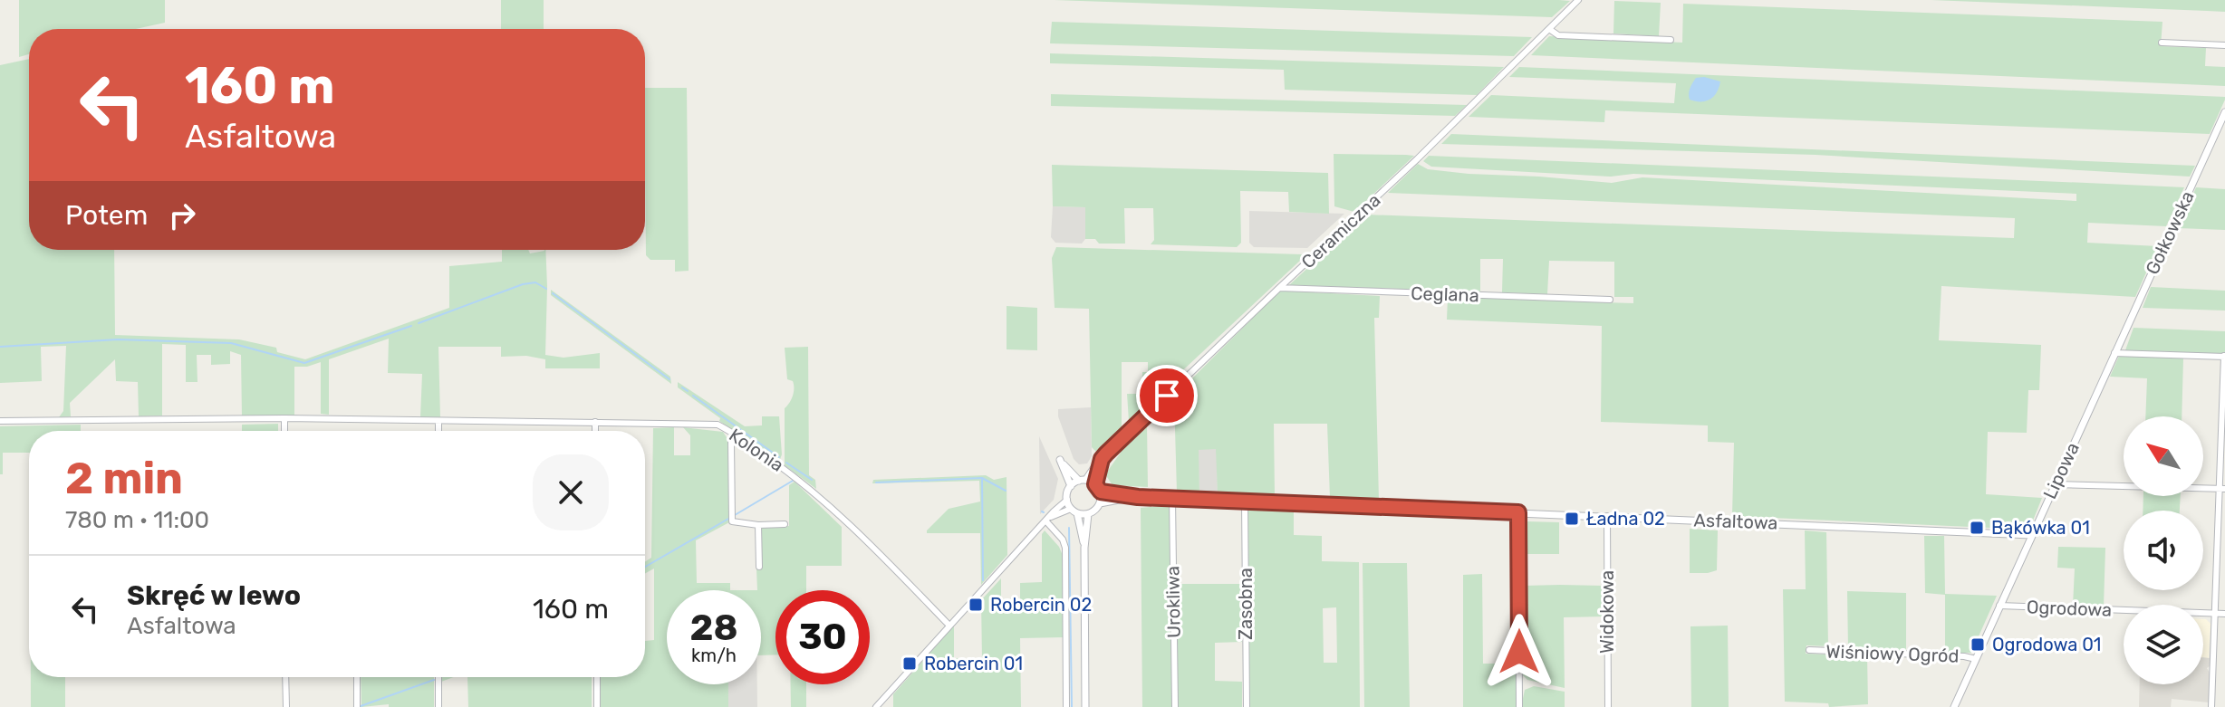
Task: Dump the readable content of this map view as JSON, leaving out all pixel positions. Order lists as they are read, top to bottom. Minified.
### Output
{"streets":{"street":["Ceramiczna","Gołkowska","Ceglana","Kolonia","Lipowa","Asfaltowa","Urokliwa","Zasobna","Ogrodowa","Widokowa","Wiśniowy Ogród"]},"crossings":[["Ceramiczna","Ceglana"],["Ceramiczna","Asfaltowa"],["Gołkowska","Lipowa"],["Lipowa","Asfaltowa"],["Lipowa","Ogrodowa"],["Lipowa","Wiśniowy Ogród"],["Asfaltowa","Urokliwa"],["Asfaltowa","Zasobna"],["Asfaltowa","Widokowa"]],"places":{"transit":["Ładna 02","Bąkówka 01","Robercin 02","Ogrodowa 01","Robercin 01"]},"north":"top left","page":{"turn":["160 m","Asfaltowa"],"then":"Potem","heading":["2 min","780 m · 11:00"],"list":[{"name":"Skręć w lewo","note":"Asfaltowa","value":"160 m"}],"speed":"28 km/h","limit":"30"}}
